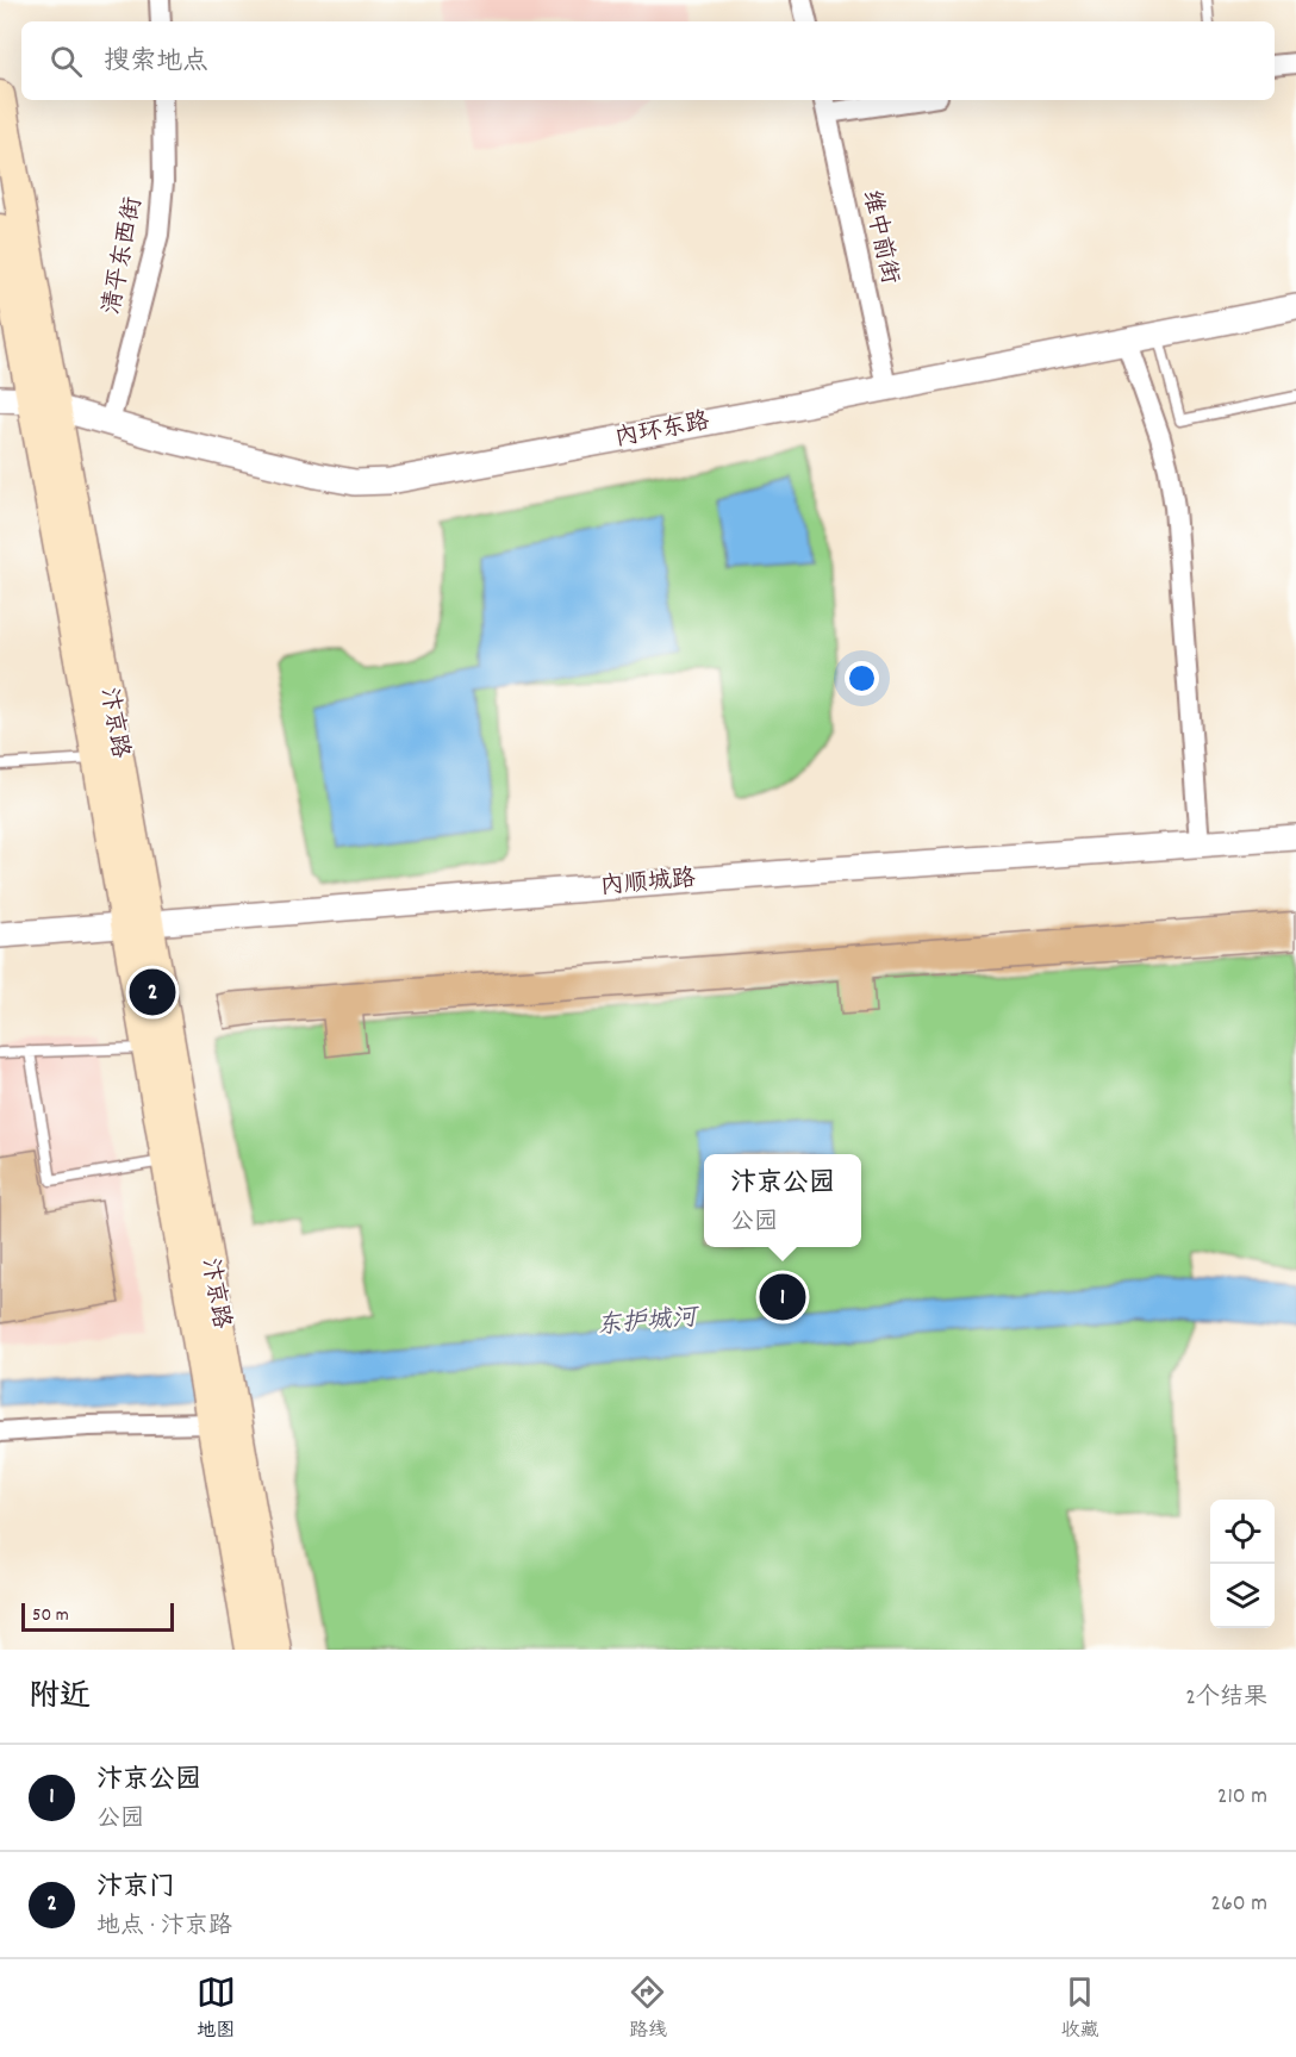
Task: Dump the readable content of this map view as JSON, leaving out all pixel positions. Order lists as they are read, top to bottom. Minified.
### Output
{"streets":{"main road":["汴京路"],"street":["维中前街","清平东西街","内环东路","内顺城路"]},"crossings":[["维中前街","内环东路"],["清平东西街","内环东路"],["内环东路","汴京路"],["汴京路","内顺城路"]],"water":["东护城河"],"scale_bar":"50 m","page":{"search":"搜索地点","pins":["2","1"],"popup":["汴京公园","公园"],"scale":"50 m","heading":["附近","2个结果"],"list":[{"mark":"1","name":"汴京公园","note":"公园","value":"210 m"},{"mark":"2","name":"汴京门","note":"地点 · 汴京路","value":"260 m"}],"nav":["地图","路线","收藏"]}}
